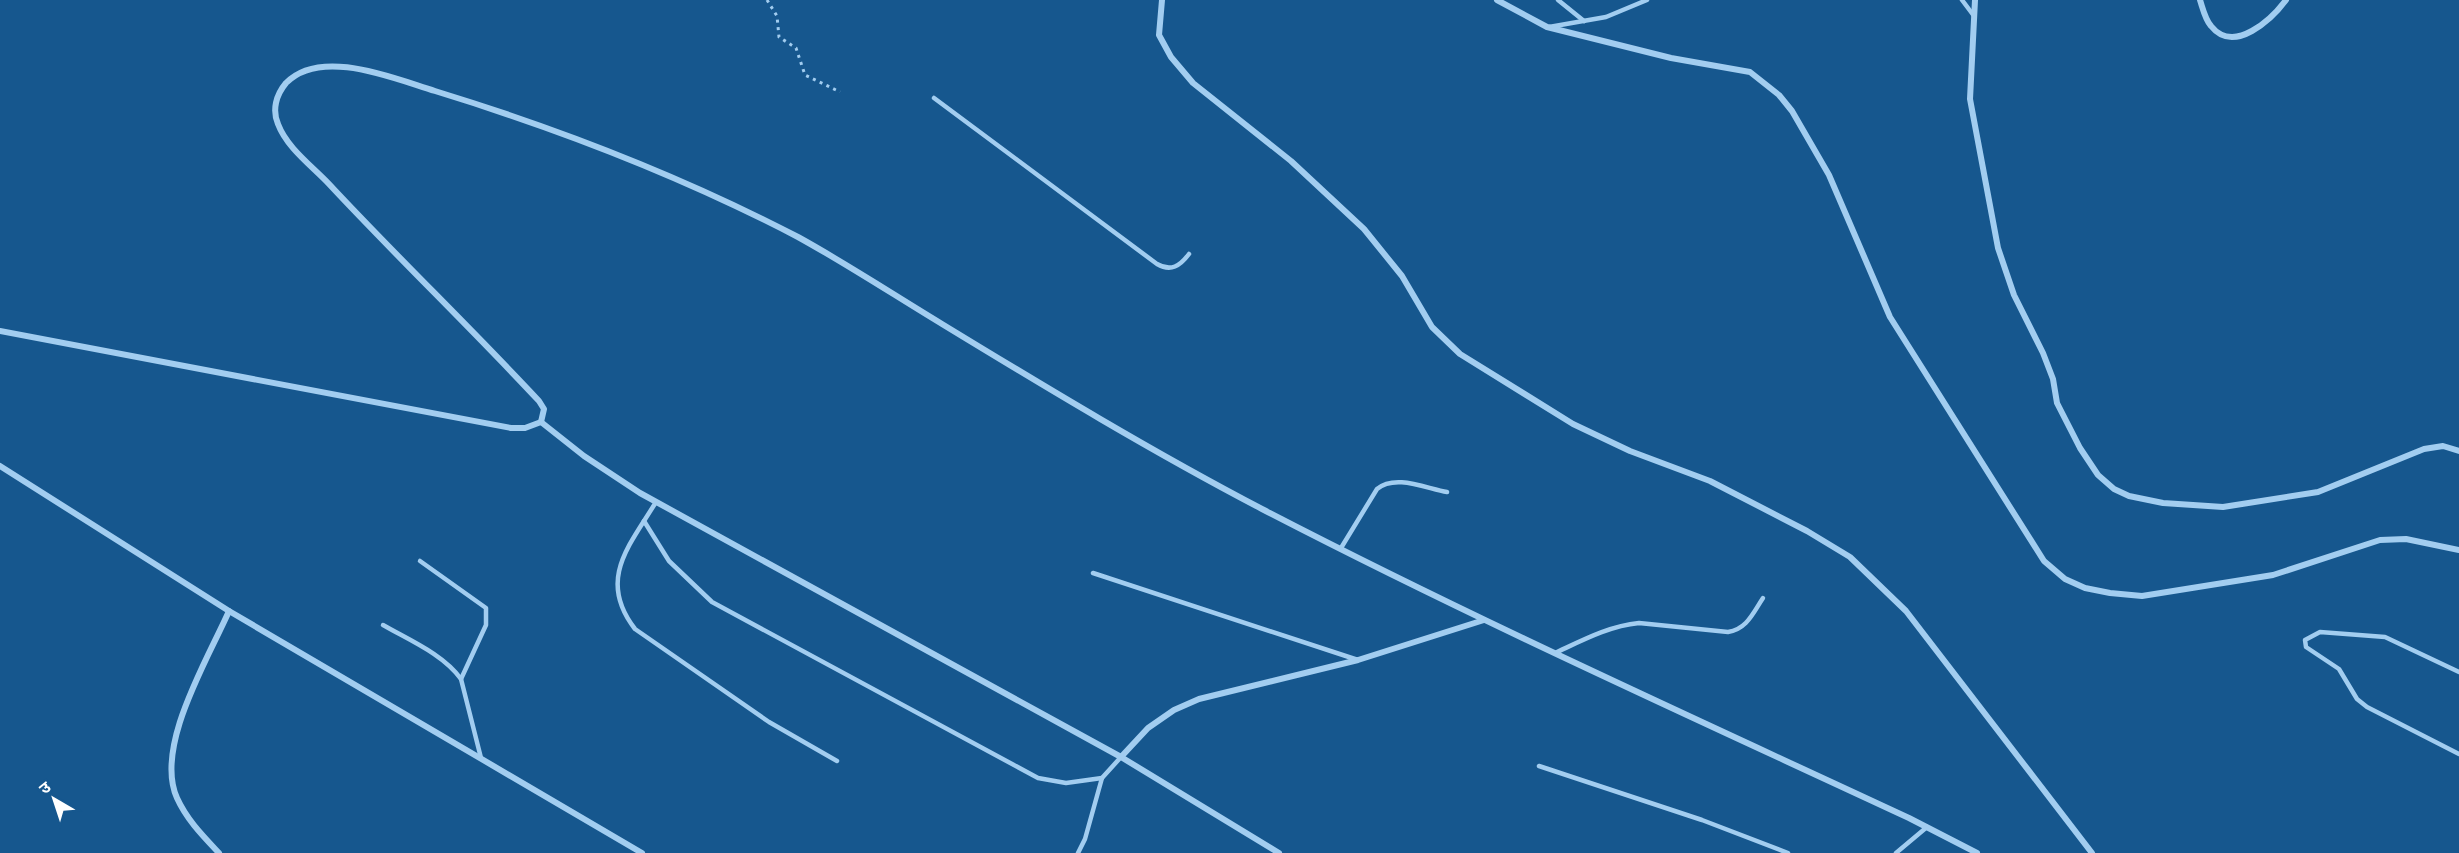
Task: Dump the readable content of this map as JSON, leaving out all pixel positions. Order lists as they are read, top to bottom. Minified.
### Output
{"north":"top left"}
